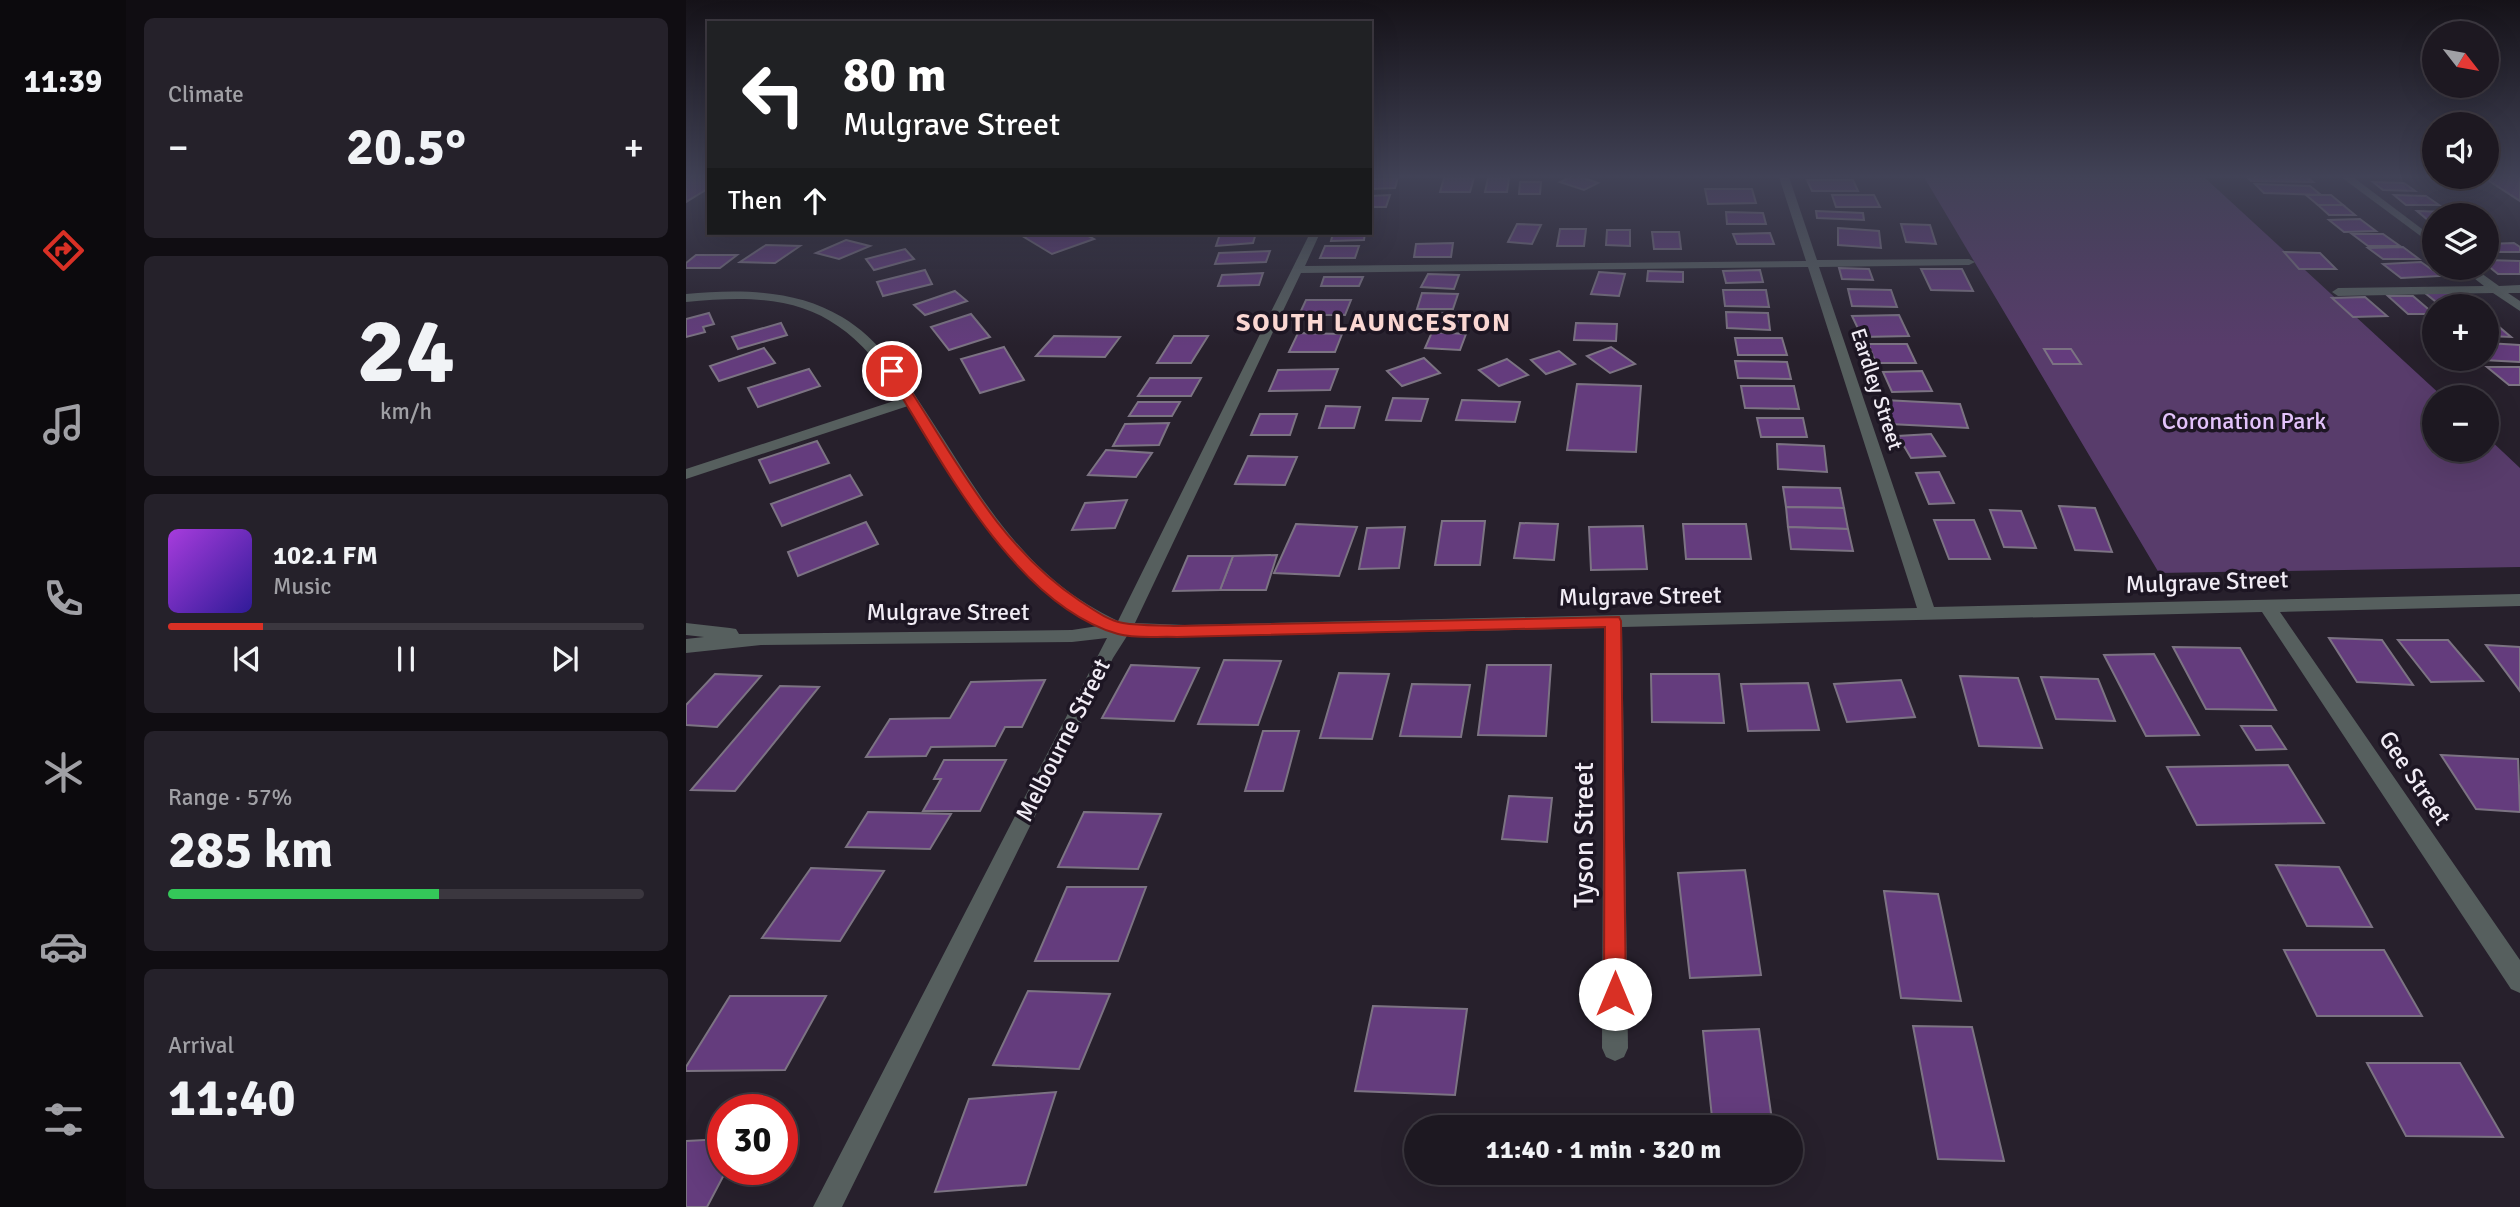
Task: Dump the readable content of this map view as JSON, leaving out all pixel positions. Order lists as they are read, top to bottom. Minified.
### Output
{"streets":{"street":["Eardley Street","Mulgrave Street","Melbourne Street","Gee Street","Tyson Street"]},"crossings":[["Eardley Street","Mulgrave Street"],["Mulgrave Street","Melbourne Street"],["Mulgrave Street","Gee Street"],["Mulgrave Street","Tyson Street"]],"districts":["SOUTH LAUNCESTON"],"parks":["Coronation Park"],"north":"bottom right","page":{"tabs":"11:39","tile":["Climate",["24","km/h"],["Range · 57%","285 km"],["Arrival","11:40"]],"map_buttons":["+","−"],"turn":["80 m","Mulgrave Street"],"heat":["−","20.5°","+"],"then":"Then","song":["102.1 FM","Music"],"limit":"30","trip":"11:40 · 1 min · 320 m"}}
